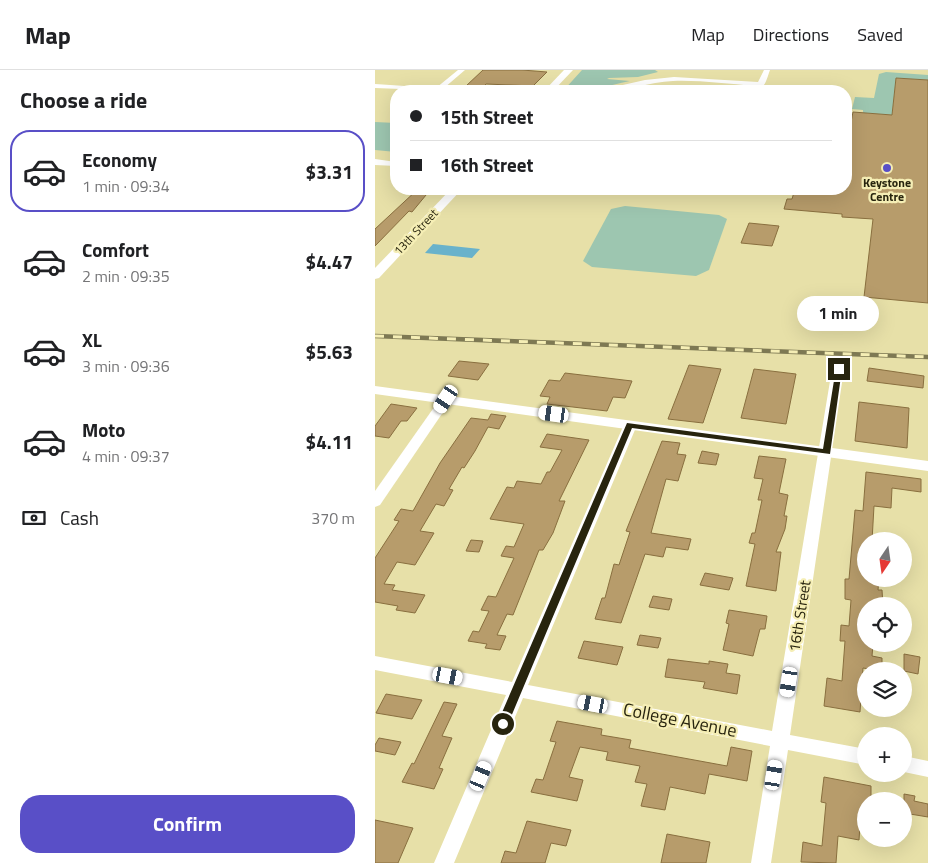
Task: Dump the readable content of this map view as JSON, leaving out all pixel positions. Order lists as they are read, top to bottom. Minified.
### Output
{"streets":{"street":["13th Street","16th Street","College Avenue"]},"crossings":[["16th Street","College Avenue"]],"places":["Keystone Centre"],"north":"bottom","page":{"header":"Map","nav":["Map","Directions","Saved"],"heading":"Choose a ride","banner":["15th Street","16th Street"],"list":[{"name":"Economy","note":"1 min · 09:34","value":"$3.31"},{"name":"Comfort","note":"2 min · 09:35","value":"$4.47"},{"name":"XL","note":"3 min · 09:36","value":"$5.63"},{"name":"Moto","note":"4 min · 09:37","value":"$4.11"}],"bubble":"1 min","pay":["Cash","370 m"],"map_buttons":["+","−"],"buttons":"Confirm"}}
